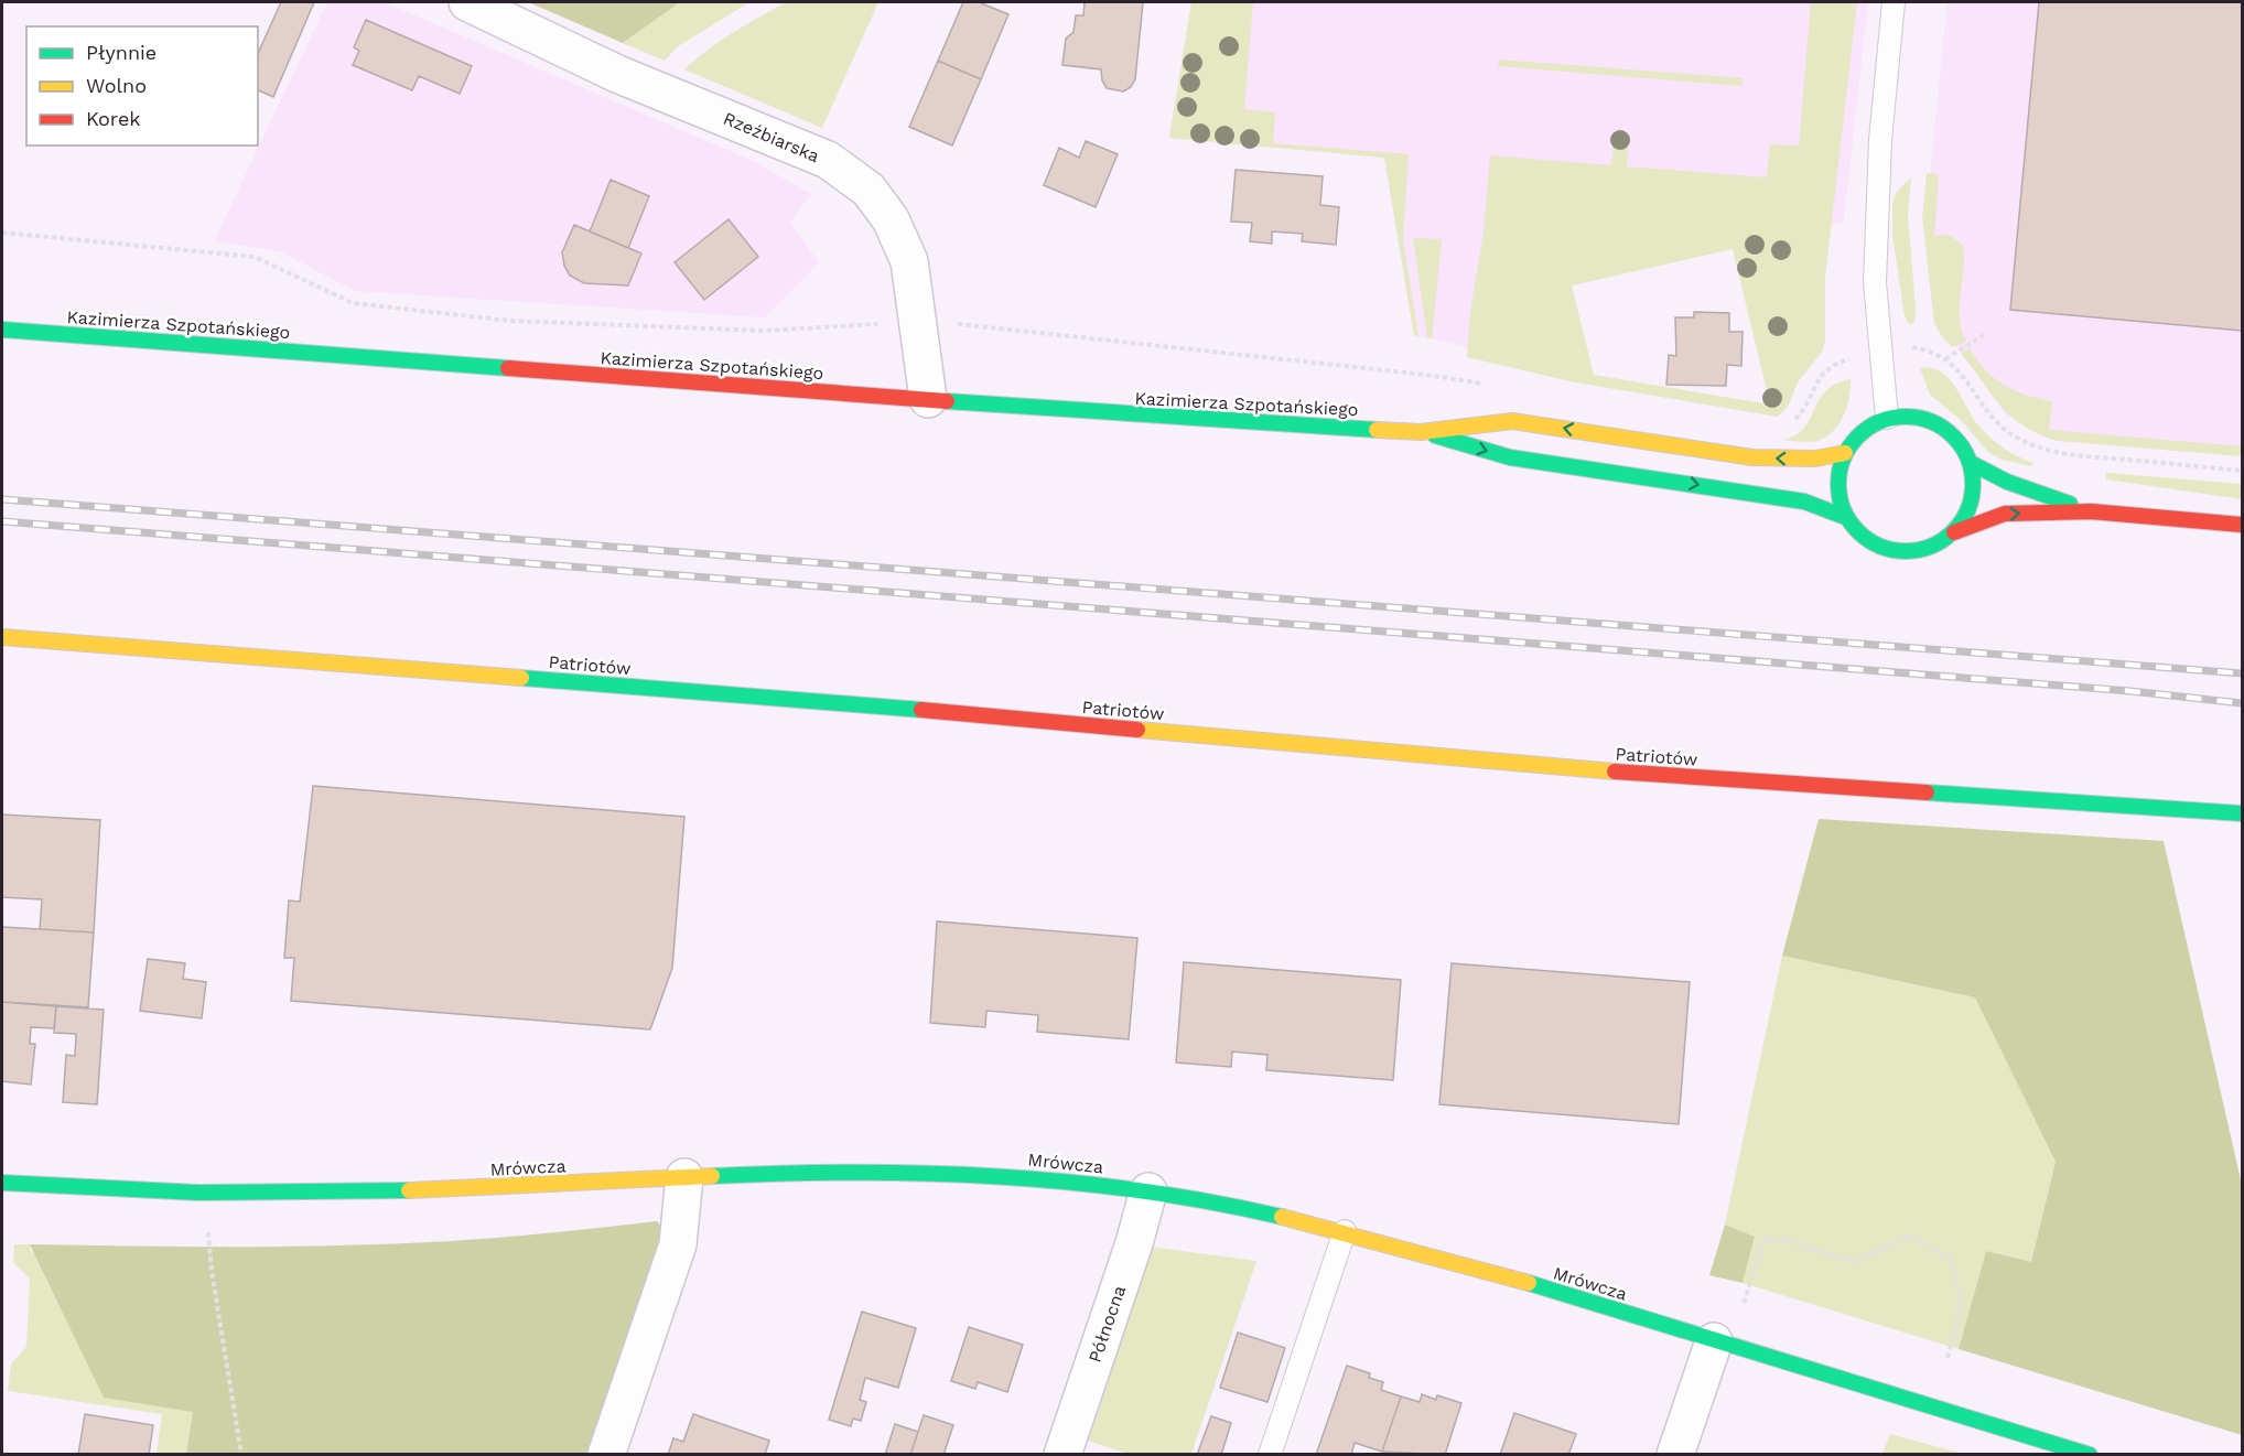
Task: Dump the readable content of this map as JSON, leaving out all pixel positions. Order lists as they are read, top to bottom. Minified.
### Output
{"streets":{"main road":["Kazimierza Szpotańskiego","Patriotów","Mrówcza"],"street":["Rzeźbiarska","Północna"]},"crossings":[["Rzeźbiarska","Kazimierza Szpotańskiego"],["Mrówcza","Północna"]],"legend":["Płynnie","Wolno","Korek"]}
